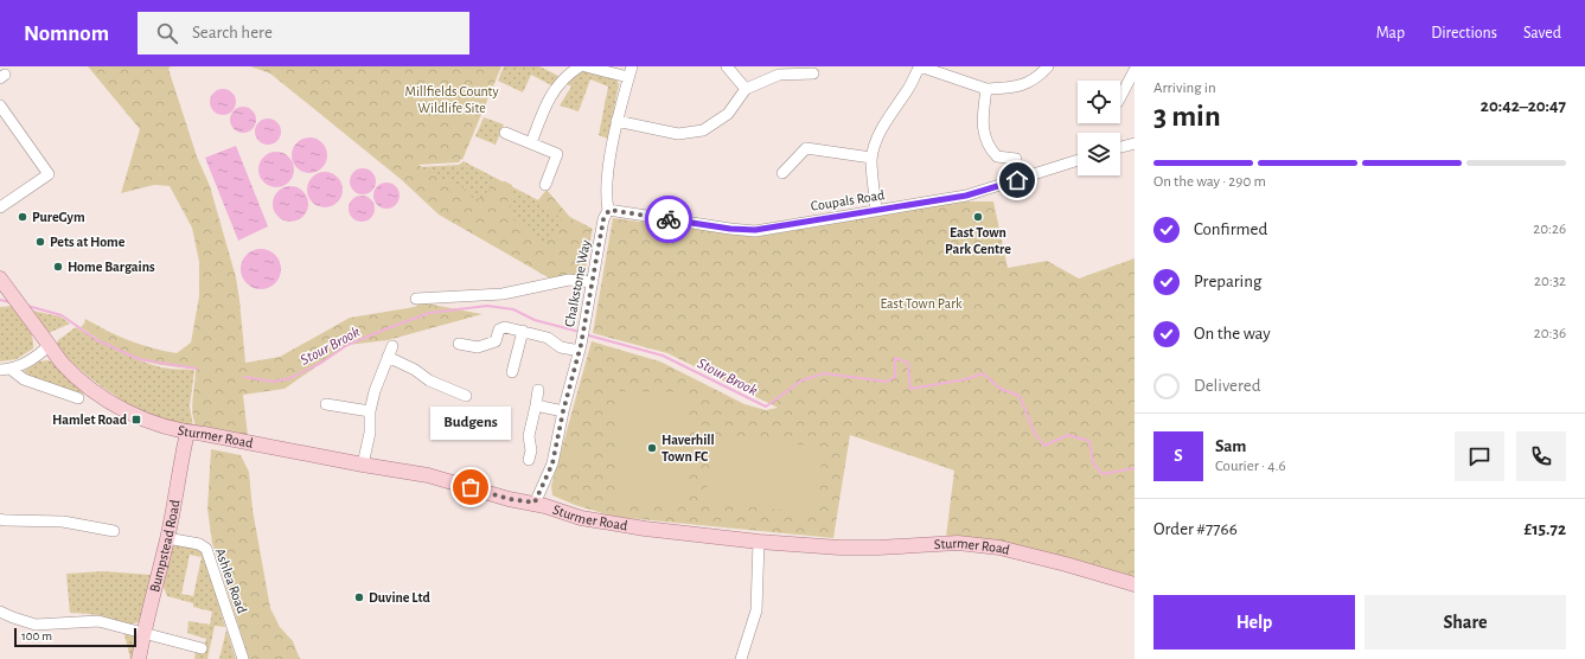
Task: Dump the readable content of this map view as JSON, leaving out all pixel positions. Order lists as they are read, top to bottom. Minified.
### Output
{"streets":{"main road":["Sturmer Road","Bumpstead Road"],"street":["Coupals Road","Chalkstone Way","Ashlea Road"]},"crossings":[["Coupals Road","Chalkstone Way"],["Chalkstone Way","Sturmer Road"],["Sturmer Road","Bumpstead Road"],["Bumpstead Road","Ashlea Road"]],"water":["Stour Brook"],"parks":["Millfields County Wildlife Site","East Town Park"],"places":{"other":["PureGym","East Town Park Centre","Pets at Home","Home Bargains","Haverhill Town FC","Budgens","Duvine Ltd"],"transit":["Hamlet Road"]},"scale_bar":"100 m","page":{"header":"Nomnom","search":"Search here","nav":["Map","Directions","Saved"],"heading":["3 min","Arriving in","20:42–20:47"],"panel":["Sam","Courier · 4.6","Order #7766","£15.72"],"bar":"On the way · 290 m","list":[["Confirmed","20:26"],["Preparing","20:32"],["On the way","20:36"],"Delivered"],"bubble":"Budgens","round":"S","buttons":["Help","Share"],"scale":"100 m"}}
